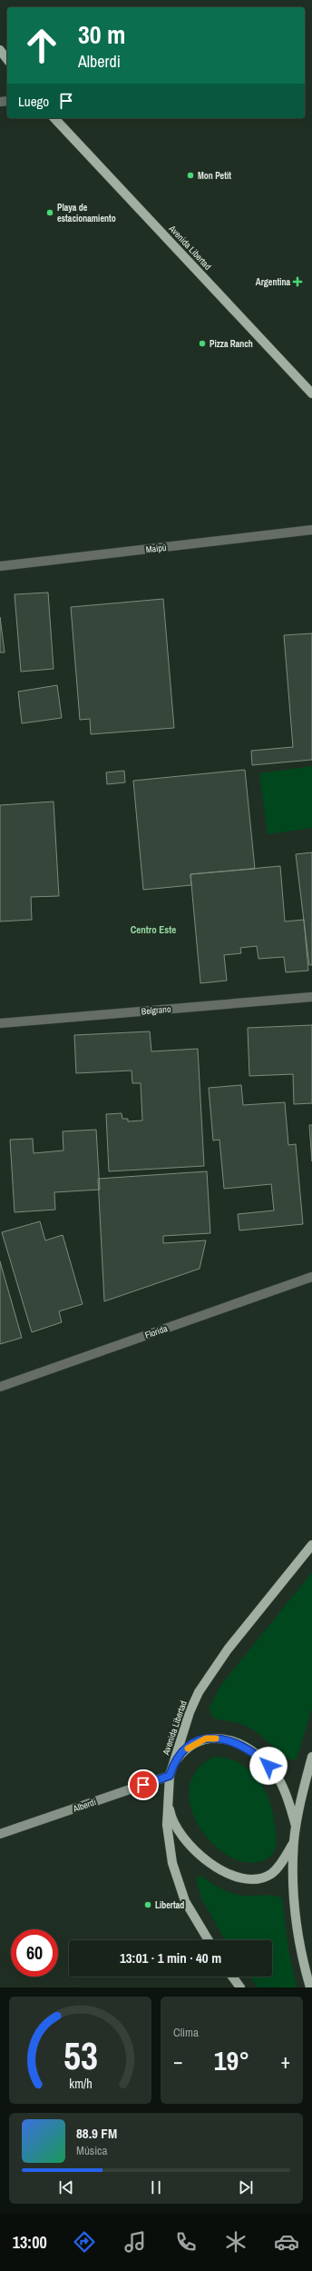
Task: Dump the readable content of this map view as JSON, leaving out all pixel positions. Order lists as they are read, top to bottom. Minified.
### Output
{"streets":{"main road":["Avenida Libertad","Alberdi"],"street":["Maipú","Belgrano","Florida"]},"crossings":[["Avenida Libertad","Alberdi"]],"districts":["Centro Este"],"places":{"other":["Mon Petit","Playa de estacionamiento","Pizza Ranch","Libertad"],"health":["Argentina"]},"page":{"turn":["30 m","Alberdi"],"then":"Luego","limit":"60","trip":"13:01 · 1 min · 40 m","tile":"Clima","heat":["−","19°","+"],"song":["88.9 FM","Música"],"tabs":"13:00","gauge":["53","km/h"]}}
